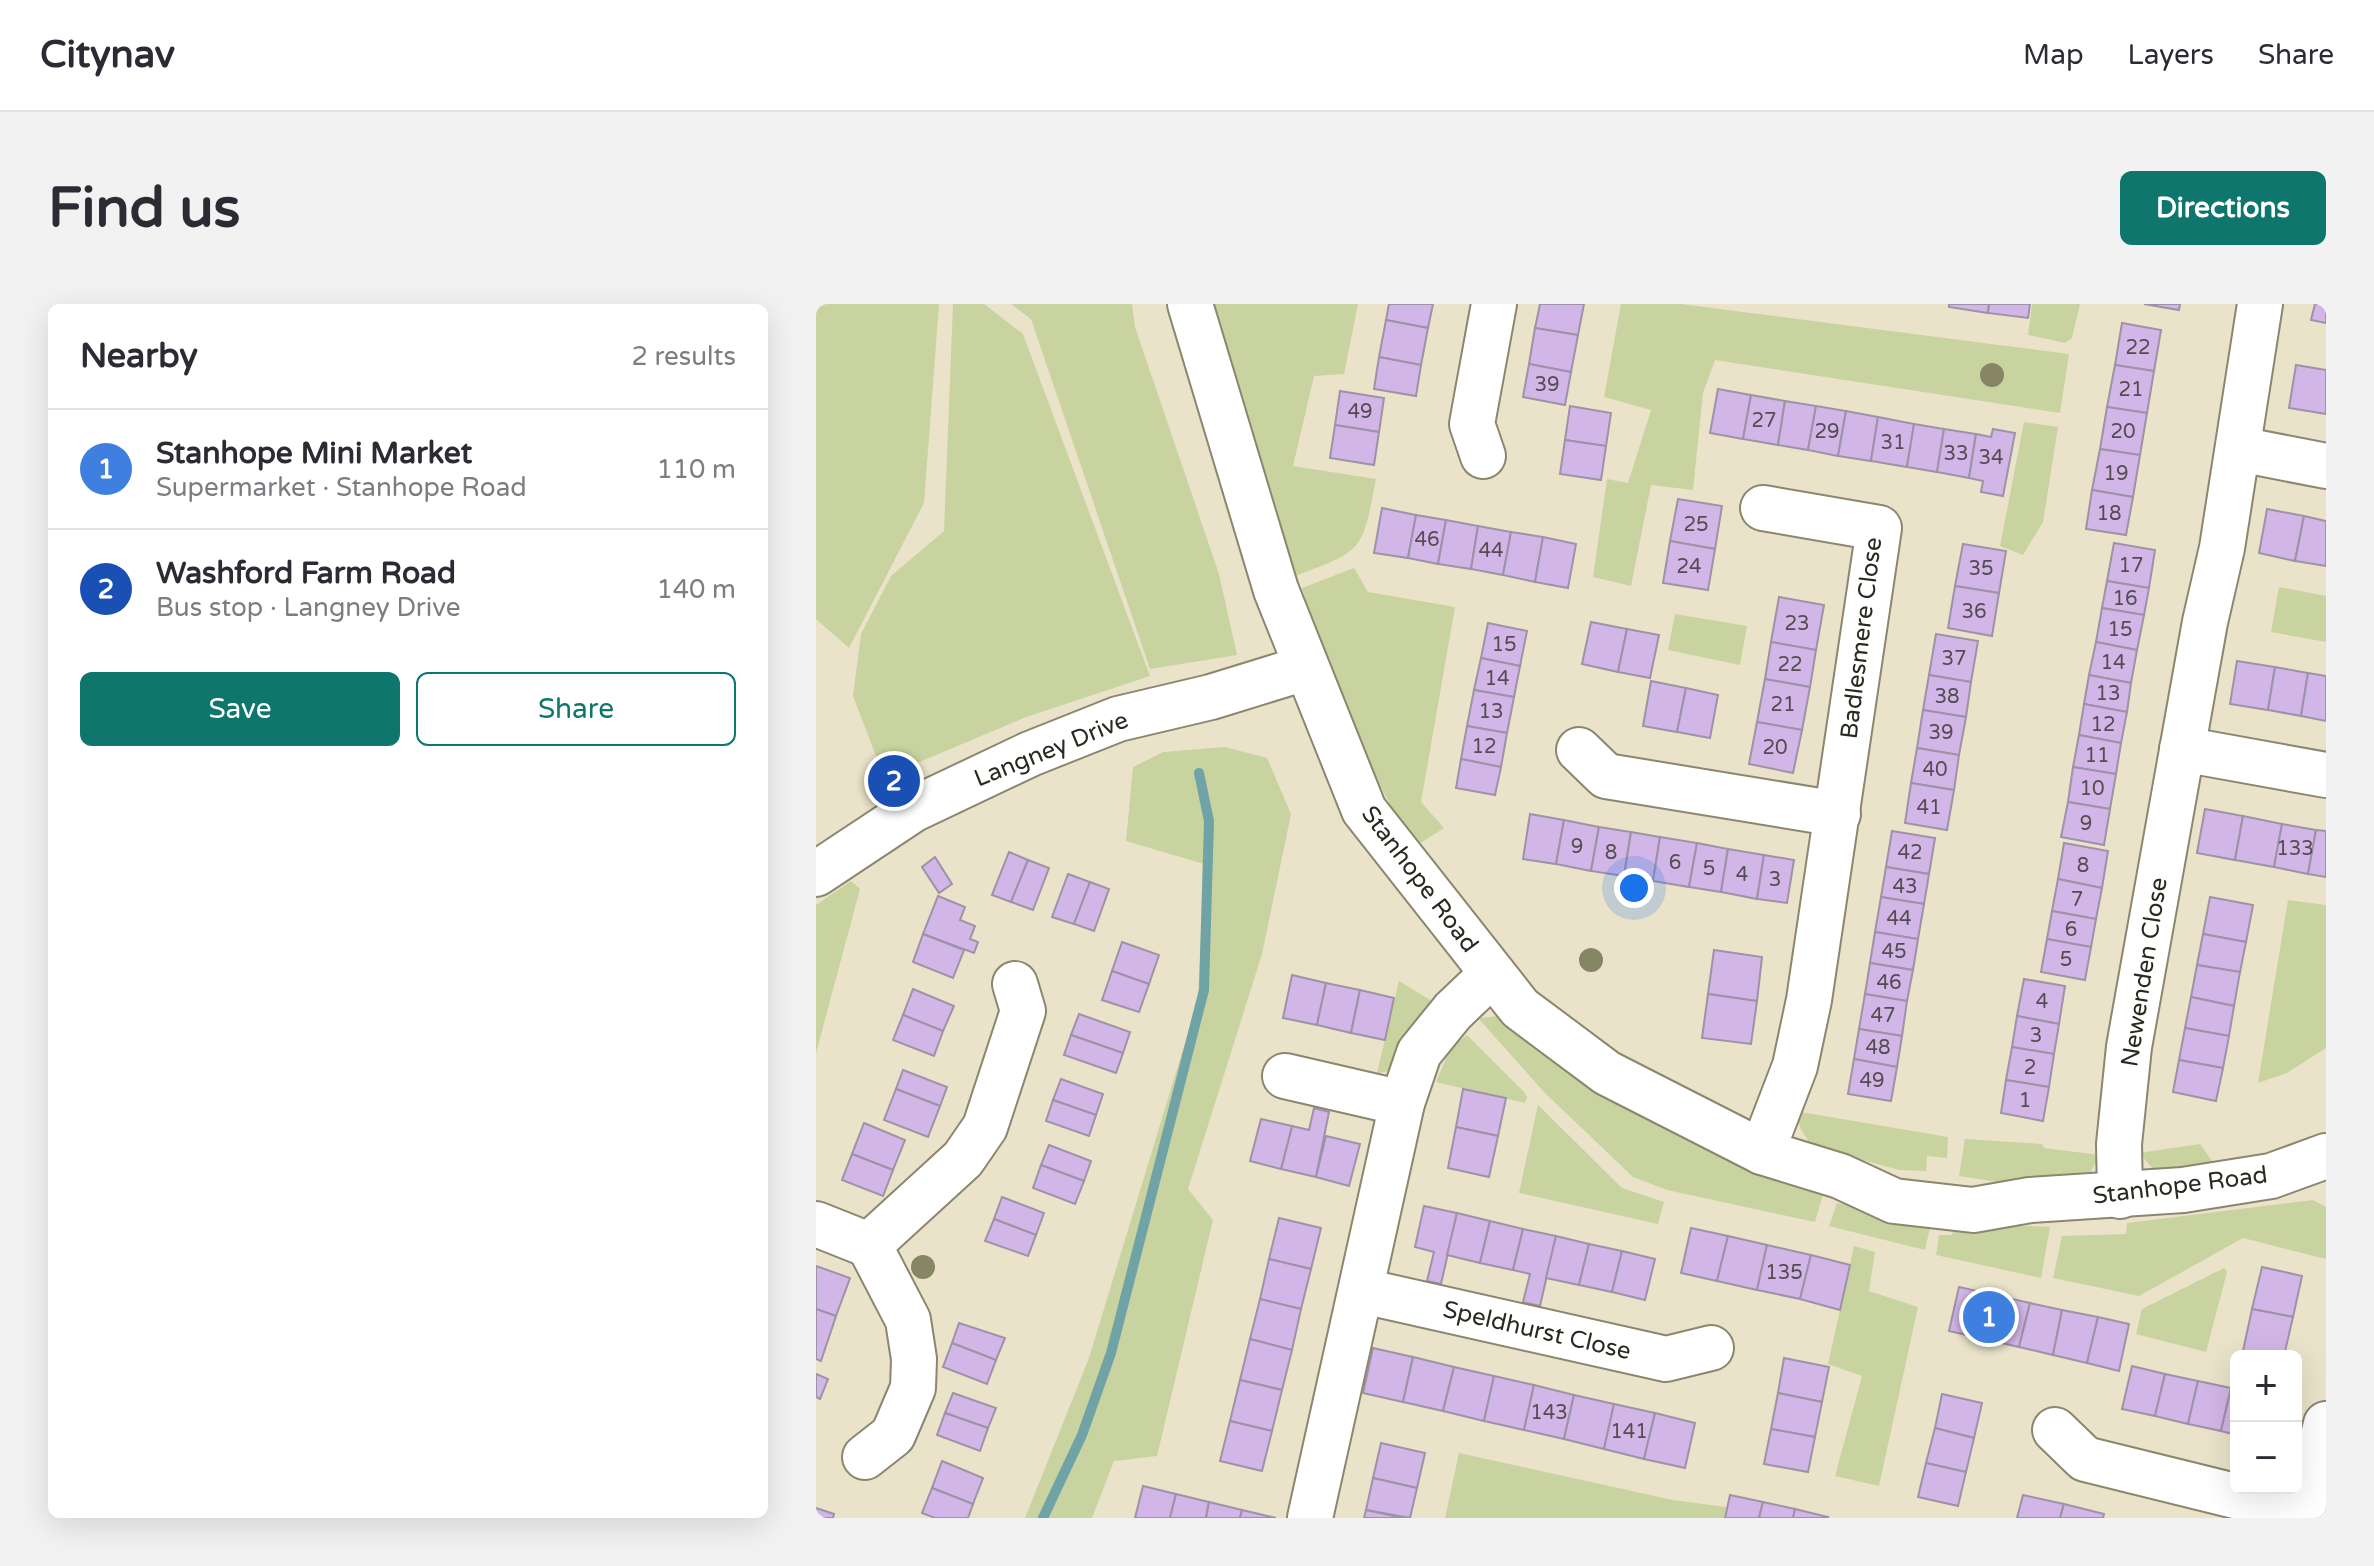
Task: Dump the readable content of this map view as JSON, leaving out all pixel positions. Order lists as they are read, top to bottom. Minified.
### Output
{"streets":{"street":["Badlesmere Close","Langney Drive","Stanhope Road","Newenden Close","Speldhurst Close"]},"crossings":[["Badlesmere Close","Stanhope Road"],["Langney Drive","Stanhope Road"],["Stanhope Road","Newenden Close"]],"house_numbers":["22","39","21","49","27","29","20","31","33","34","19","18","25","46","44","17","24","35","16","36","23","15","15","37","14","22","14","13","38","21","13","12","39","12","20","11","40","10","41","9","9","133","8","42","6","8","5","4","3","43","7","44","6","45","5","46","4","47","3","48","2","49","1","135","143","141"],"page":{"header":"Citynav","nav":["Map","Layers","Share"],"buttons":["Directions",["Save","Share"]],"title":"Find us","heading":["Nearby","2 results"],"list":[{"mark":"1","name":"Stanhope Mini Market","note":"Supermarket · Stanhope Road","value":"110 m"},{"mark":"2","name":"Washford Farm Road","note":"Bus stop · Langney Drive","value":"140 m"}],"pins":["2","1"],"map_buttons":["+","−"]}}
